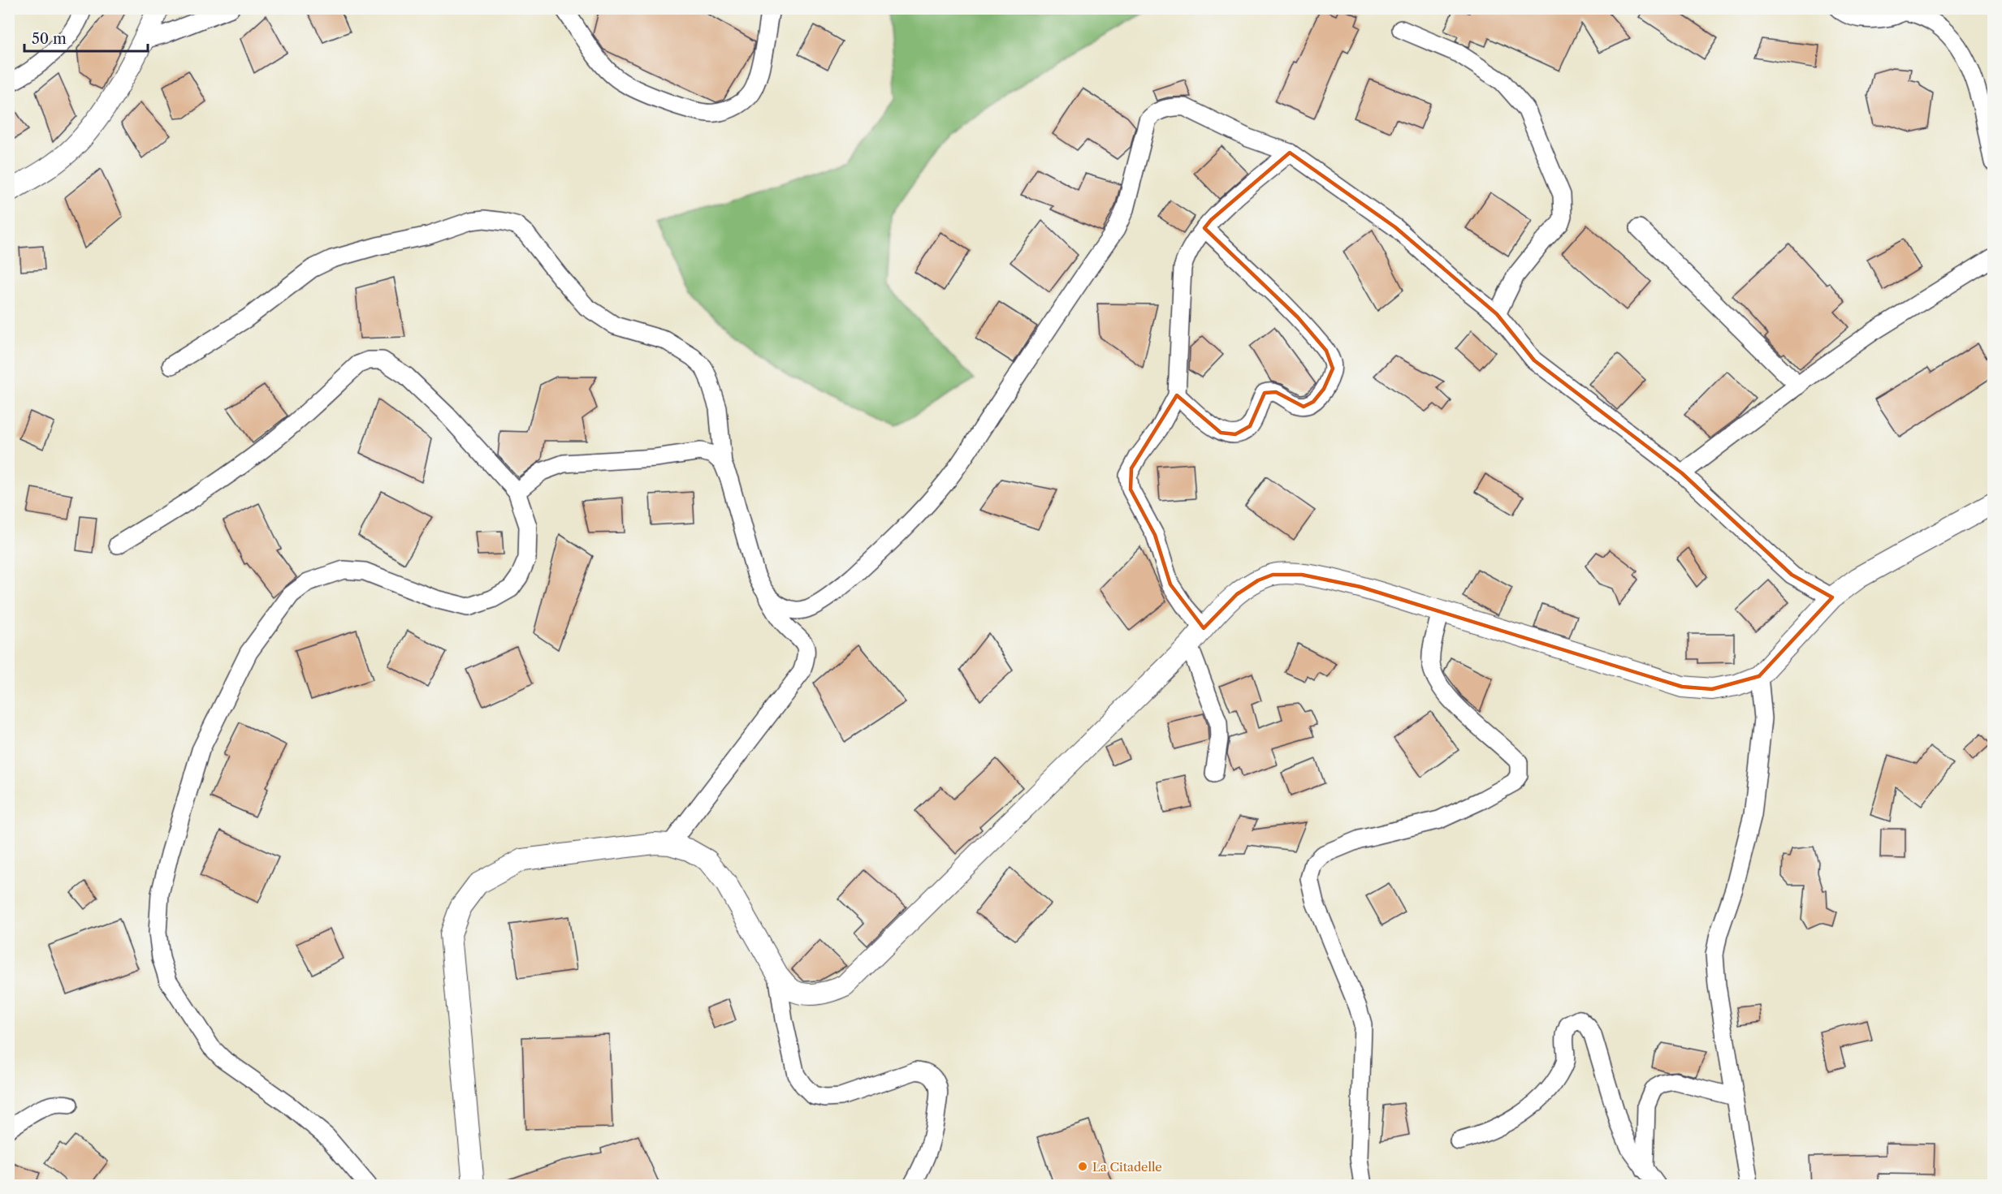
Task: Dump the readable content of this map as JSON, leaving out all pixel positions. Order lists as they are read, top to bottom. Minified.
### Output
{"places":["La Citadelle"],"scale_bar":"50 m"}
